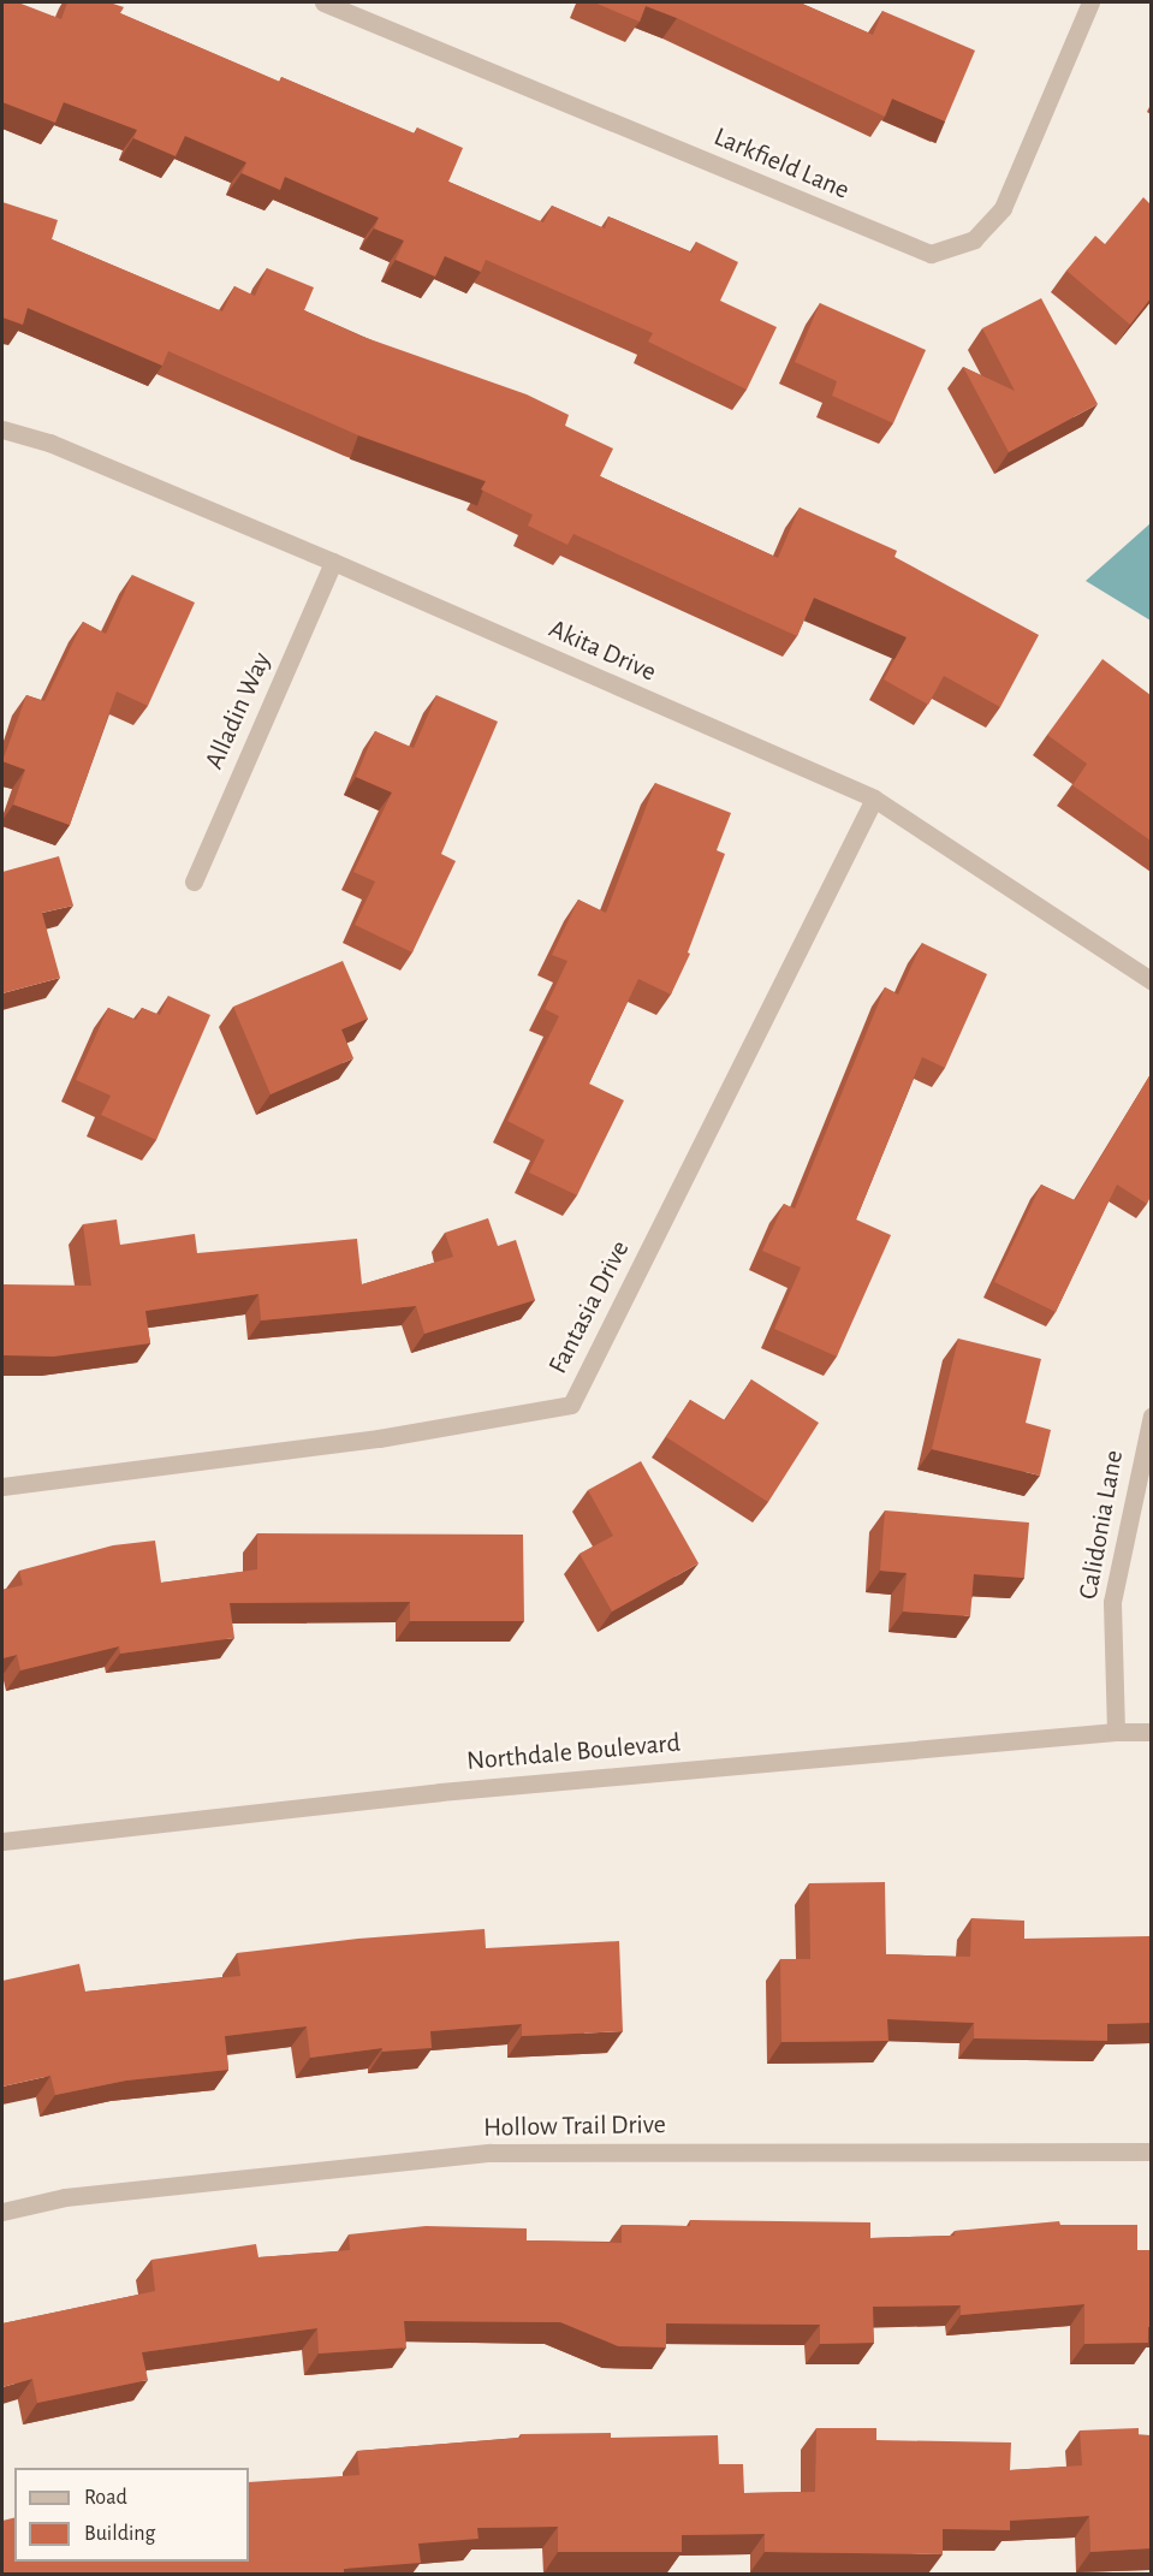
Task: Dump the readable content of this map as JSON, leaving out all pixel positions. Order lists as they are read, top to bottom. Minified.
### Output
{"streets":{"street":["Larkfield Lane","Akita Drive","Alladin Way","Fantasia Drive","Calidonia Lane","Northdale Boulevard","Hollow Trail Drive"]},"crossings":[["Akita Drive","Alladin Way"],["Akita Drive","Fantasia Drive"],["Calidonia Lane","Northdale Boulevard"]],"legend":["Road","Building"]}
